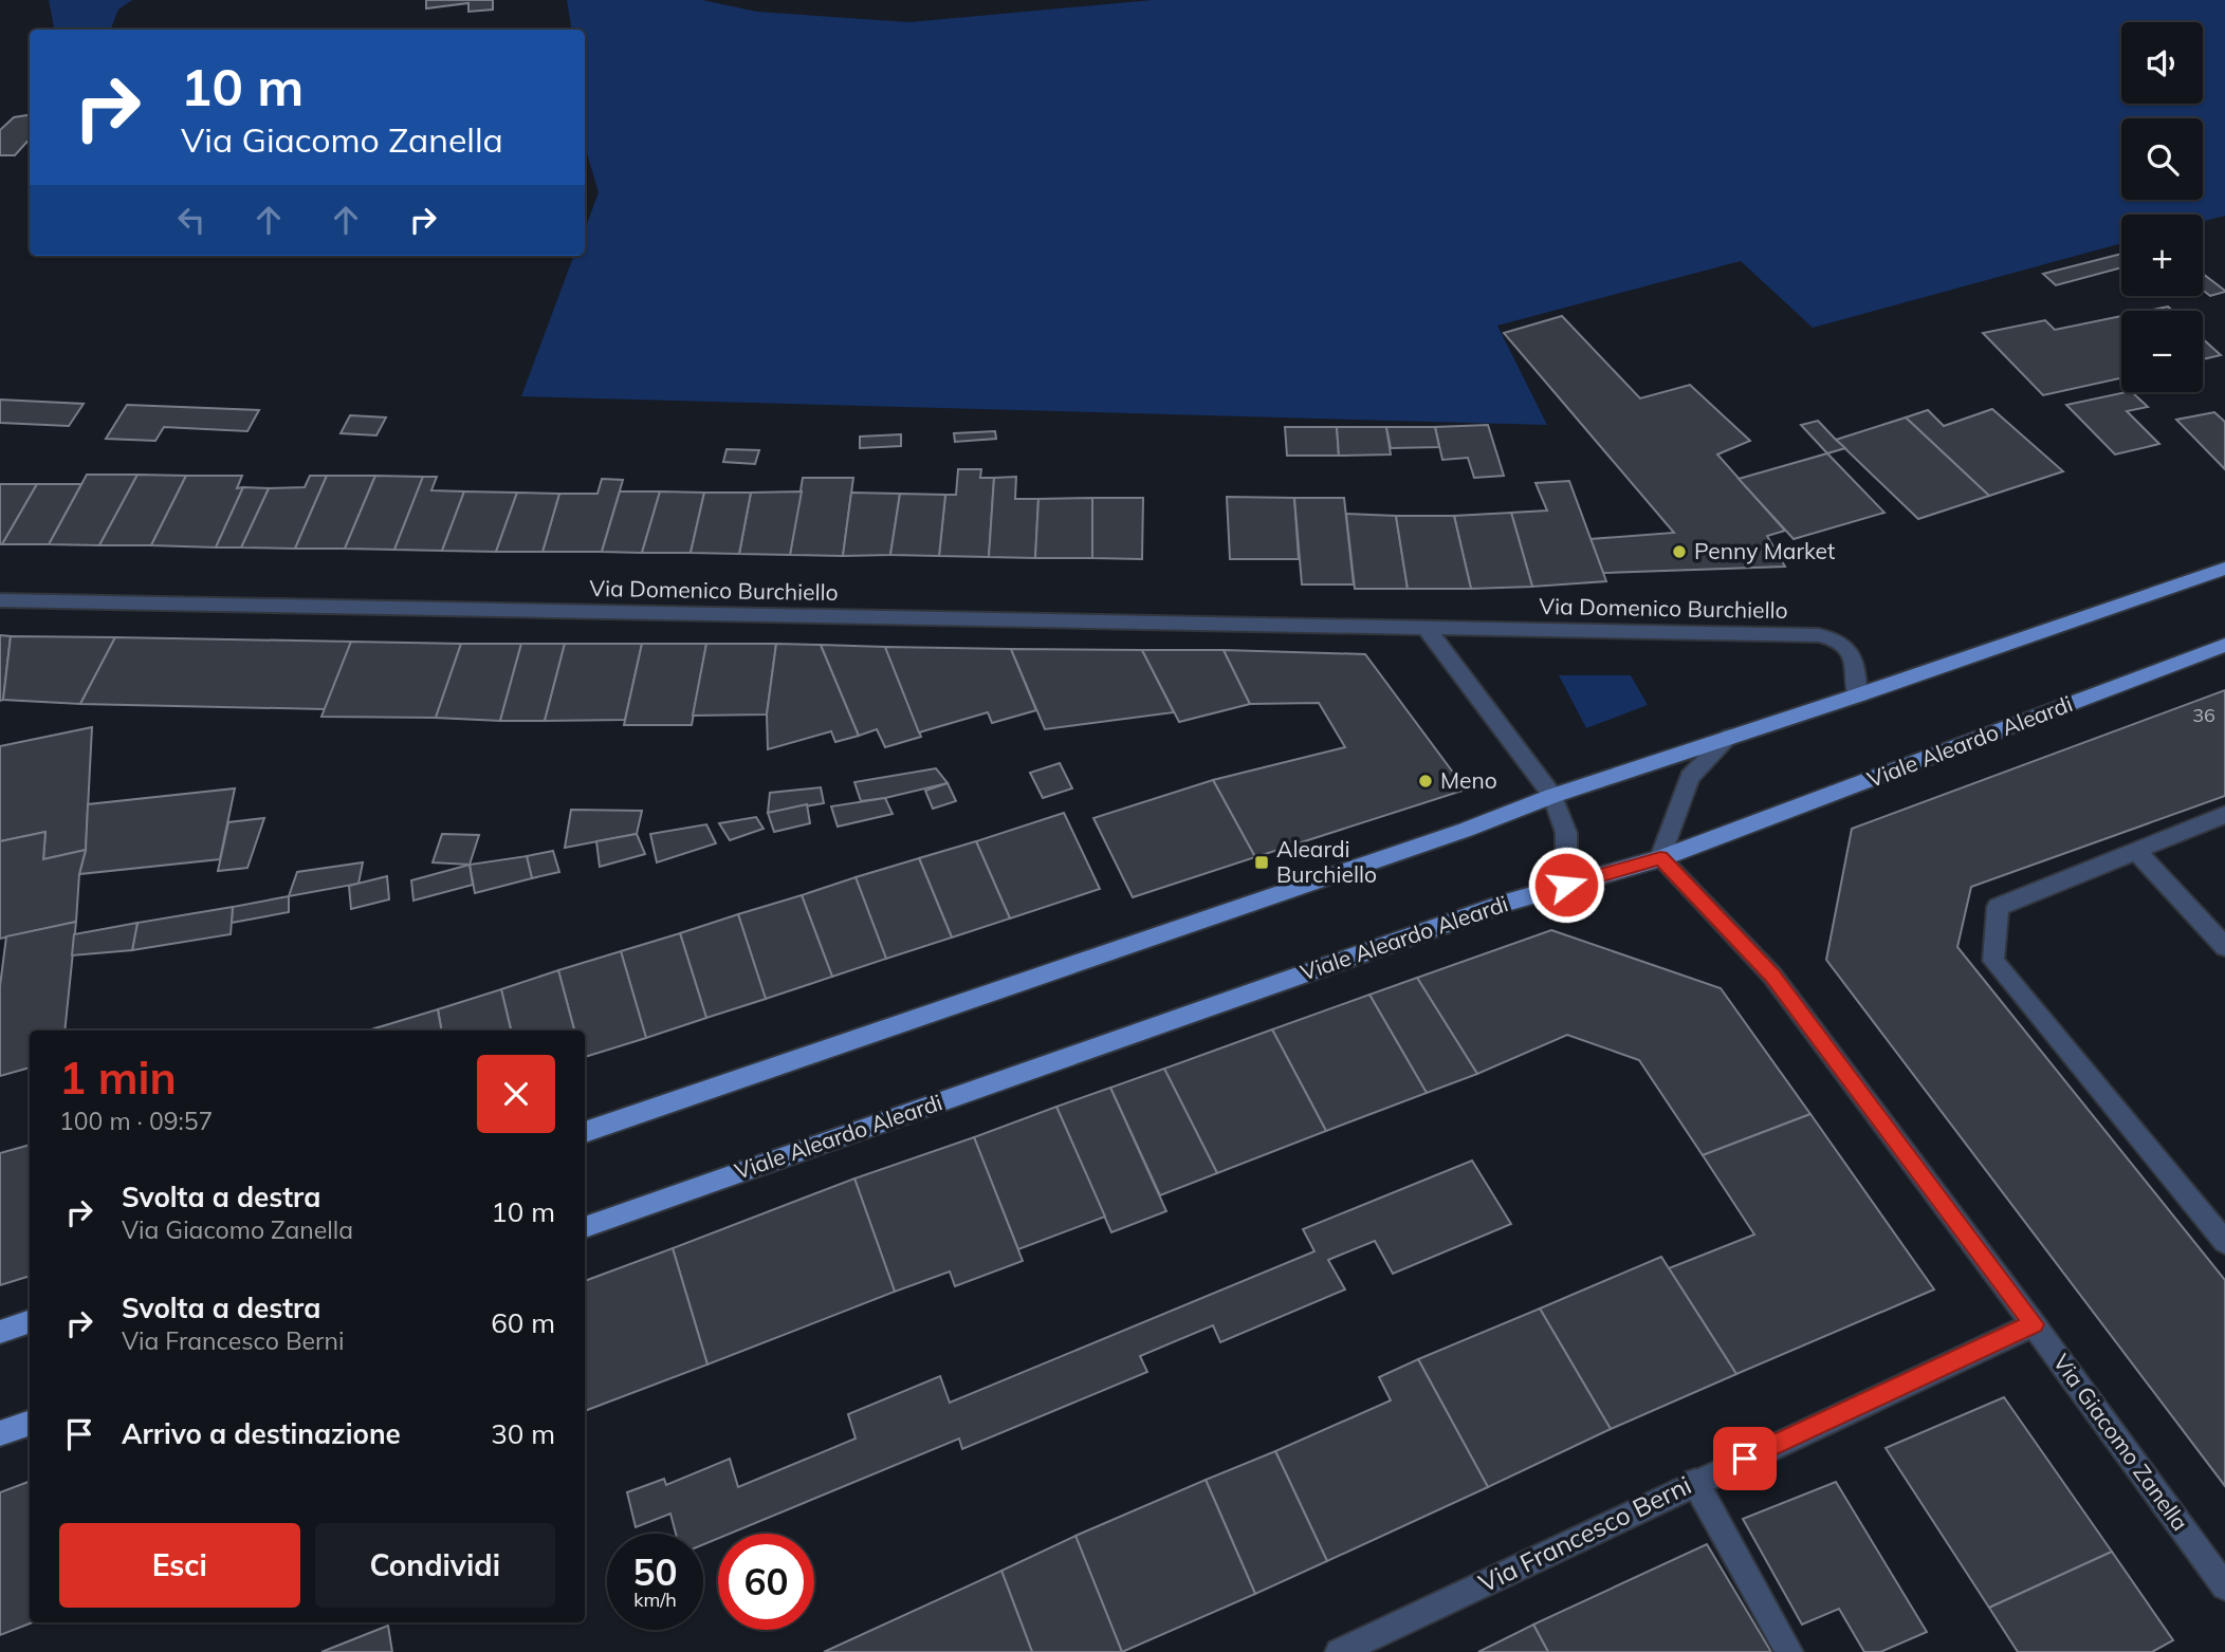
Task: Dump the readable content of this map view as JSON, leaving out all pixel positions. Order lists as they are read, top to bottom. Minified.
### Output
{"streets":{"main road":["Viale Aleardo Aleardi"],"street":["Via Domenico Burchiello","Via Giacomo Zanella","Via Francesco Berni"]},"crossings":[["Viale Aleardo Aleardi","Via Giacomo Zanella"],["Via Giacomo Zanella","Via Francesco Berni"]],"places":{"other":["Penny Market","Meno"],"transit":["Aleardi Burchiello"]},"house_numbers":["36"],"page":{"map_buttons":["+","−"],"turn":["10 m","Via Giacomo Zanella"],"heading":["1 min","100 m · 09:57"],"list":[{"name":"Svolta a destra","note":"Via Giacomo Zanella","value":"10 m"},{"name":"Svolta a destra","note":"Via Francesco Berni","value":"60 m"},{"name":"Arrivo a destinazione","value":"30 m"}],"buttons":["Esci","Condividi"],"speed":"50 km/h","limit":"60"}}
